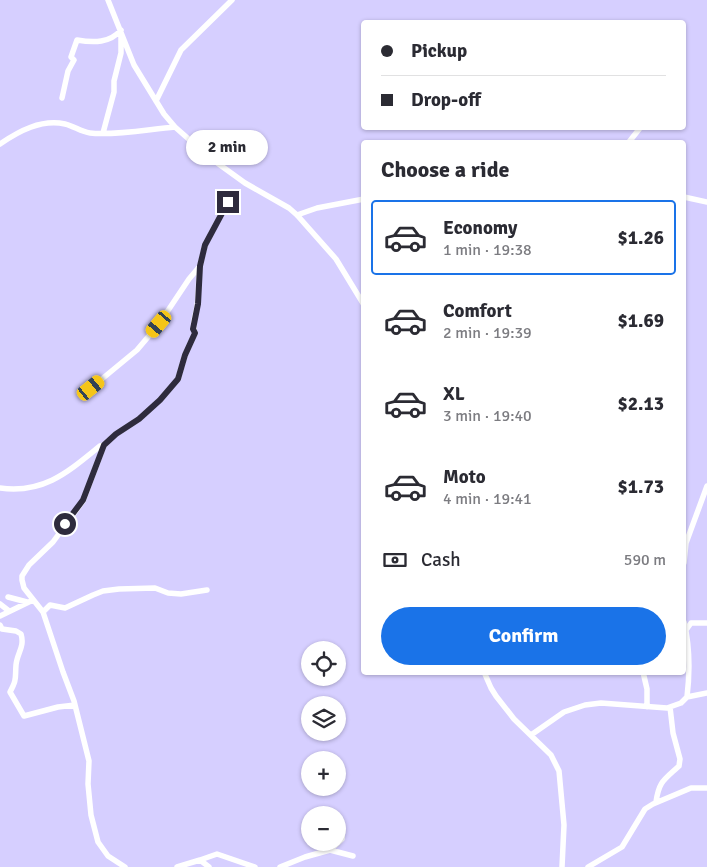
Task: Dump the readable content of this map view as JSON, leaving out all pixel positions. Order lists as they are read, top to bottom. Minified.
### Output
{"page":{"banner":["Pickup","Drop-off"],"bubble":"2 min","heading":"Choose a ride","list":[{"name":"Economy","note":"1 min · 19:38","value":"$1.26"},{"name":"Comfort","note":"2 min · 19:39","value":"$1.69"},{"name":"XL","note":"3 min · 19:40","value":"$2.13"},{"name":"Moto","note":"4 min · 19:41","value":"$1.73"}],"pay":["Cash","590 m"],"buttons":"Confirm","map_buttons":["+","−"]}}
